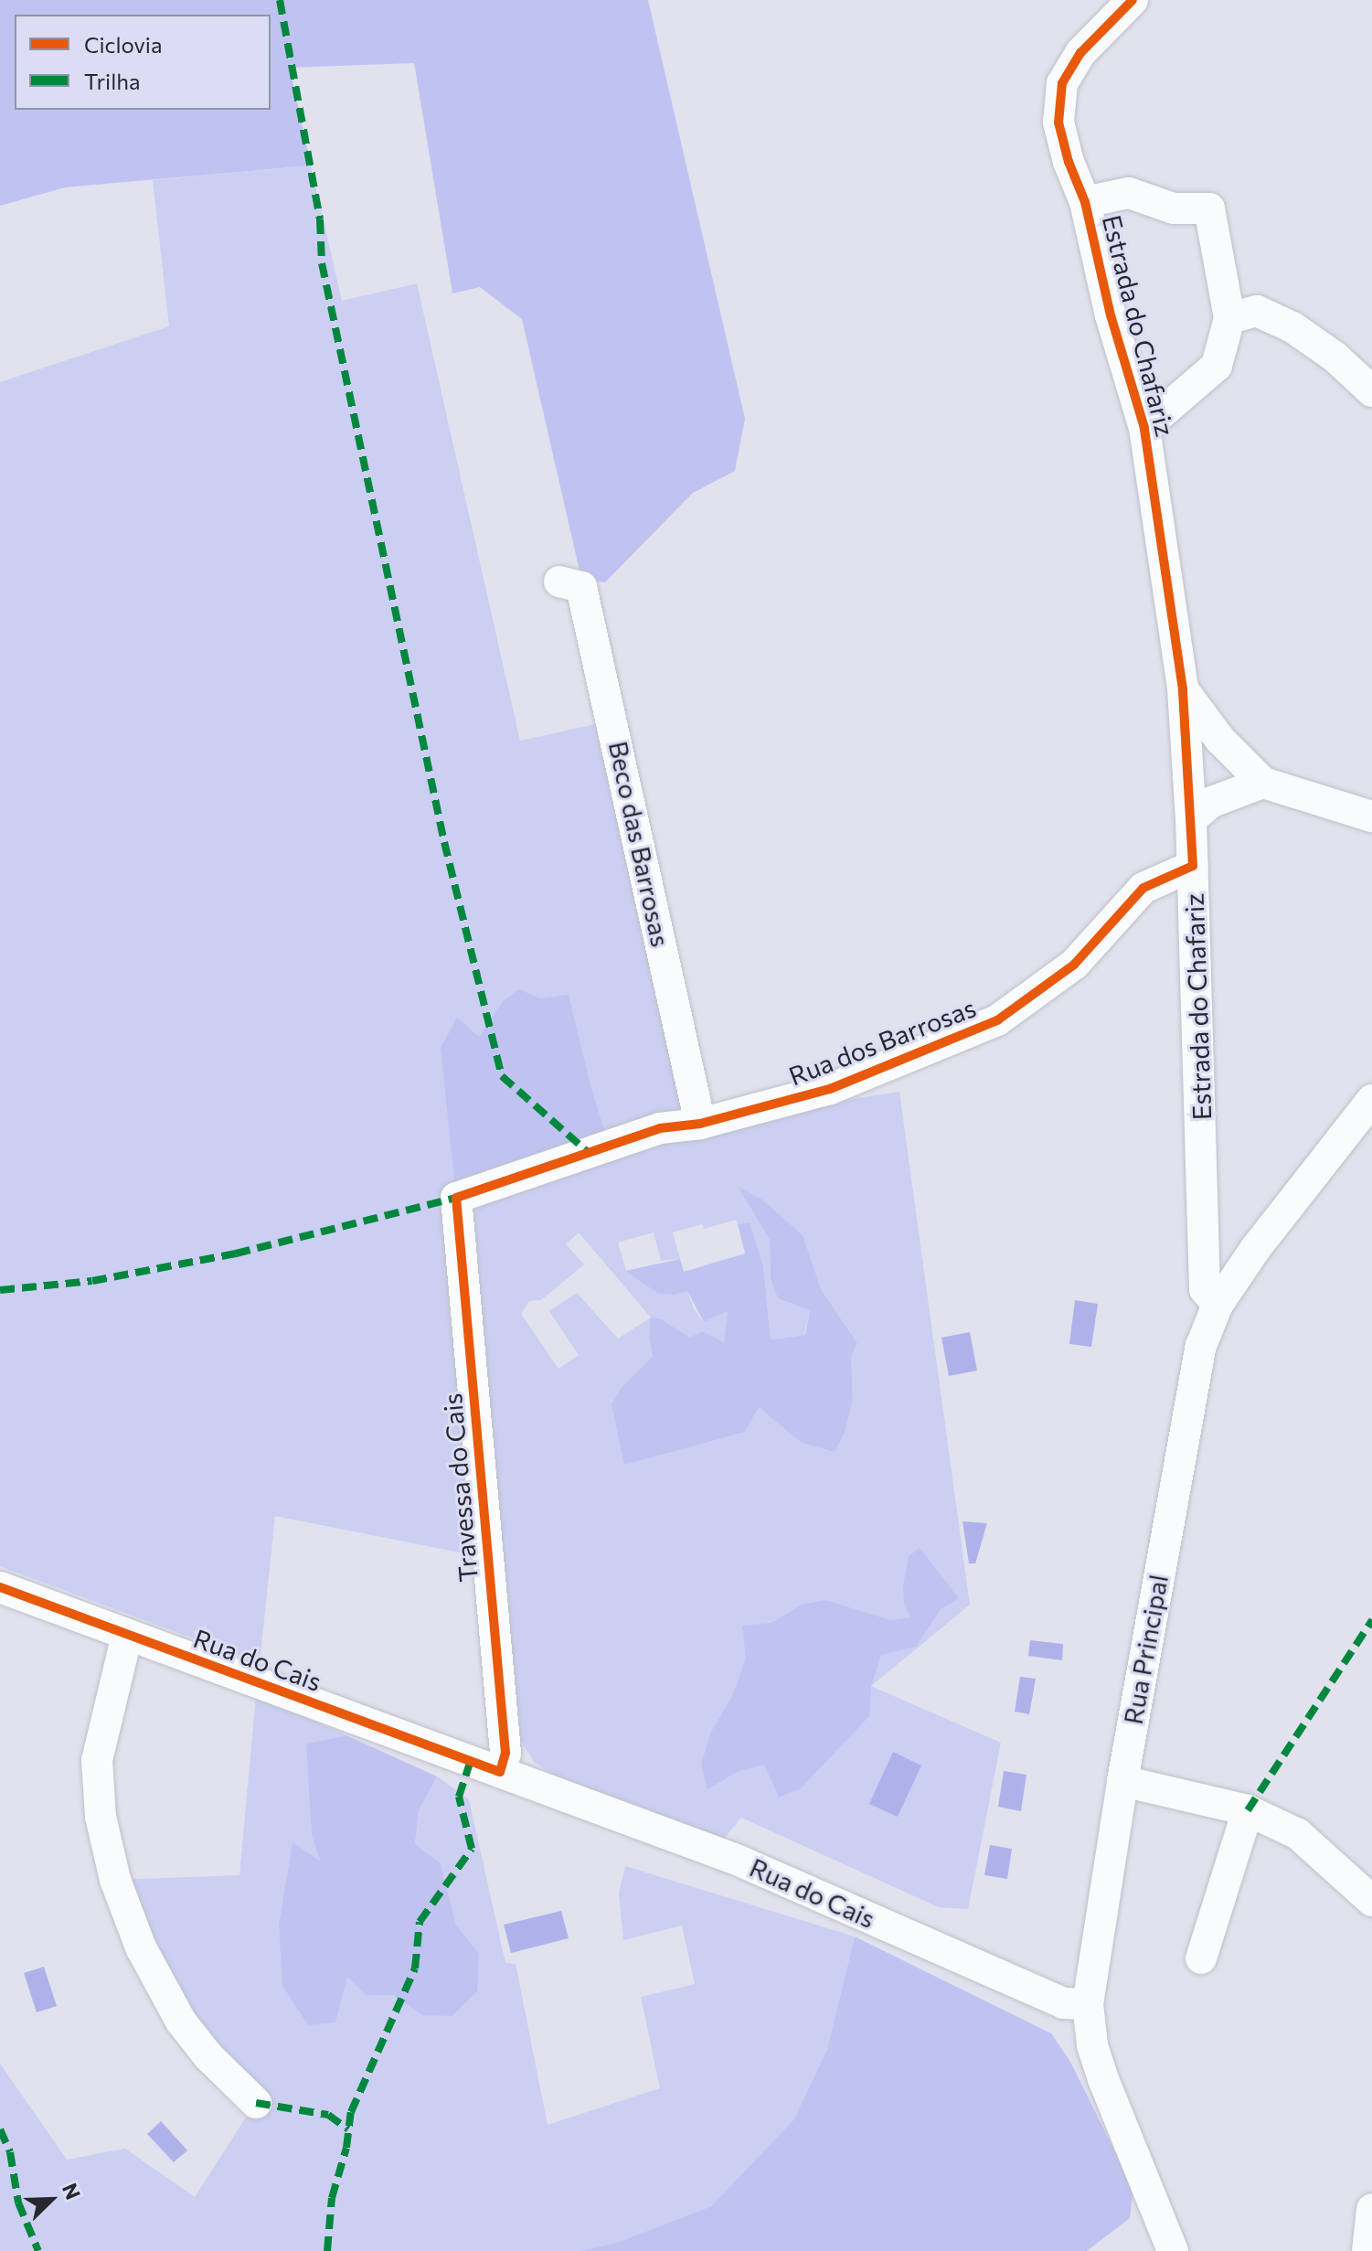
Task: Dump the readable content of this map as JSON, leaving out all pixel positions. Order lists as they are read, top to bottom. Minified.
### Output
{"streets":{"street":["Estrada do Chafariz","Beco das Barrosas","Rua dos Barrosas","Travessa do Cais","Rua Principal","Rua do Cais"]},"crossings":[["Estrada do Chafariz","Rua dos Barrosas"],["Estrada do Chafariz","Rua Principal"],["Beco das Barrosas","Rua dos Barrosas"],["Rua dos Barrosas","Travessa do Cais"],["Travessa do Cais","Rua do Cais"],["Rua Principal","Rua do Cais"]],"legend":["Ciclovia","Trilha"],"north":"top right"}
